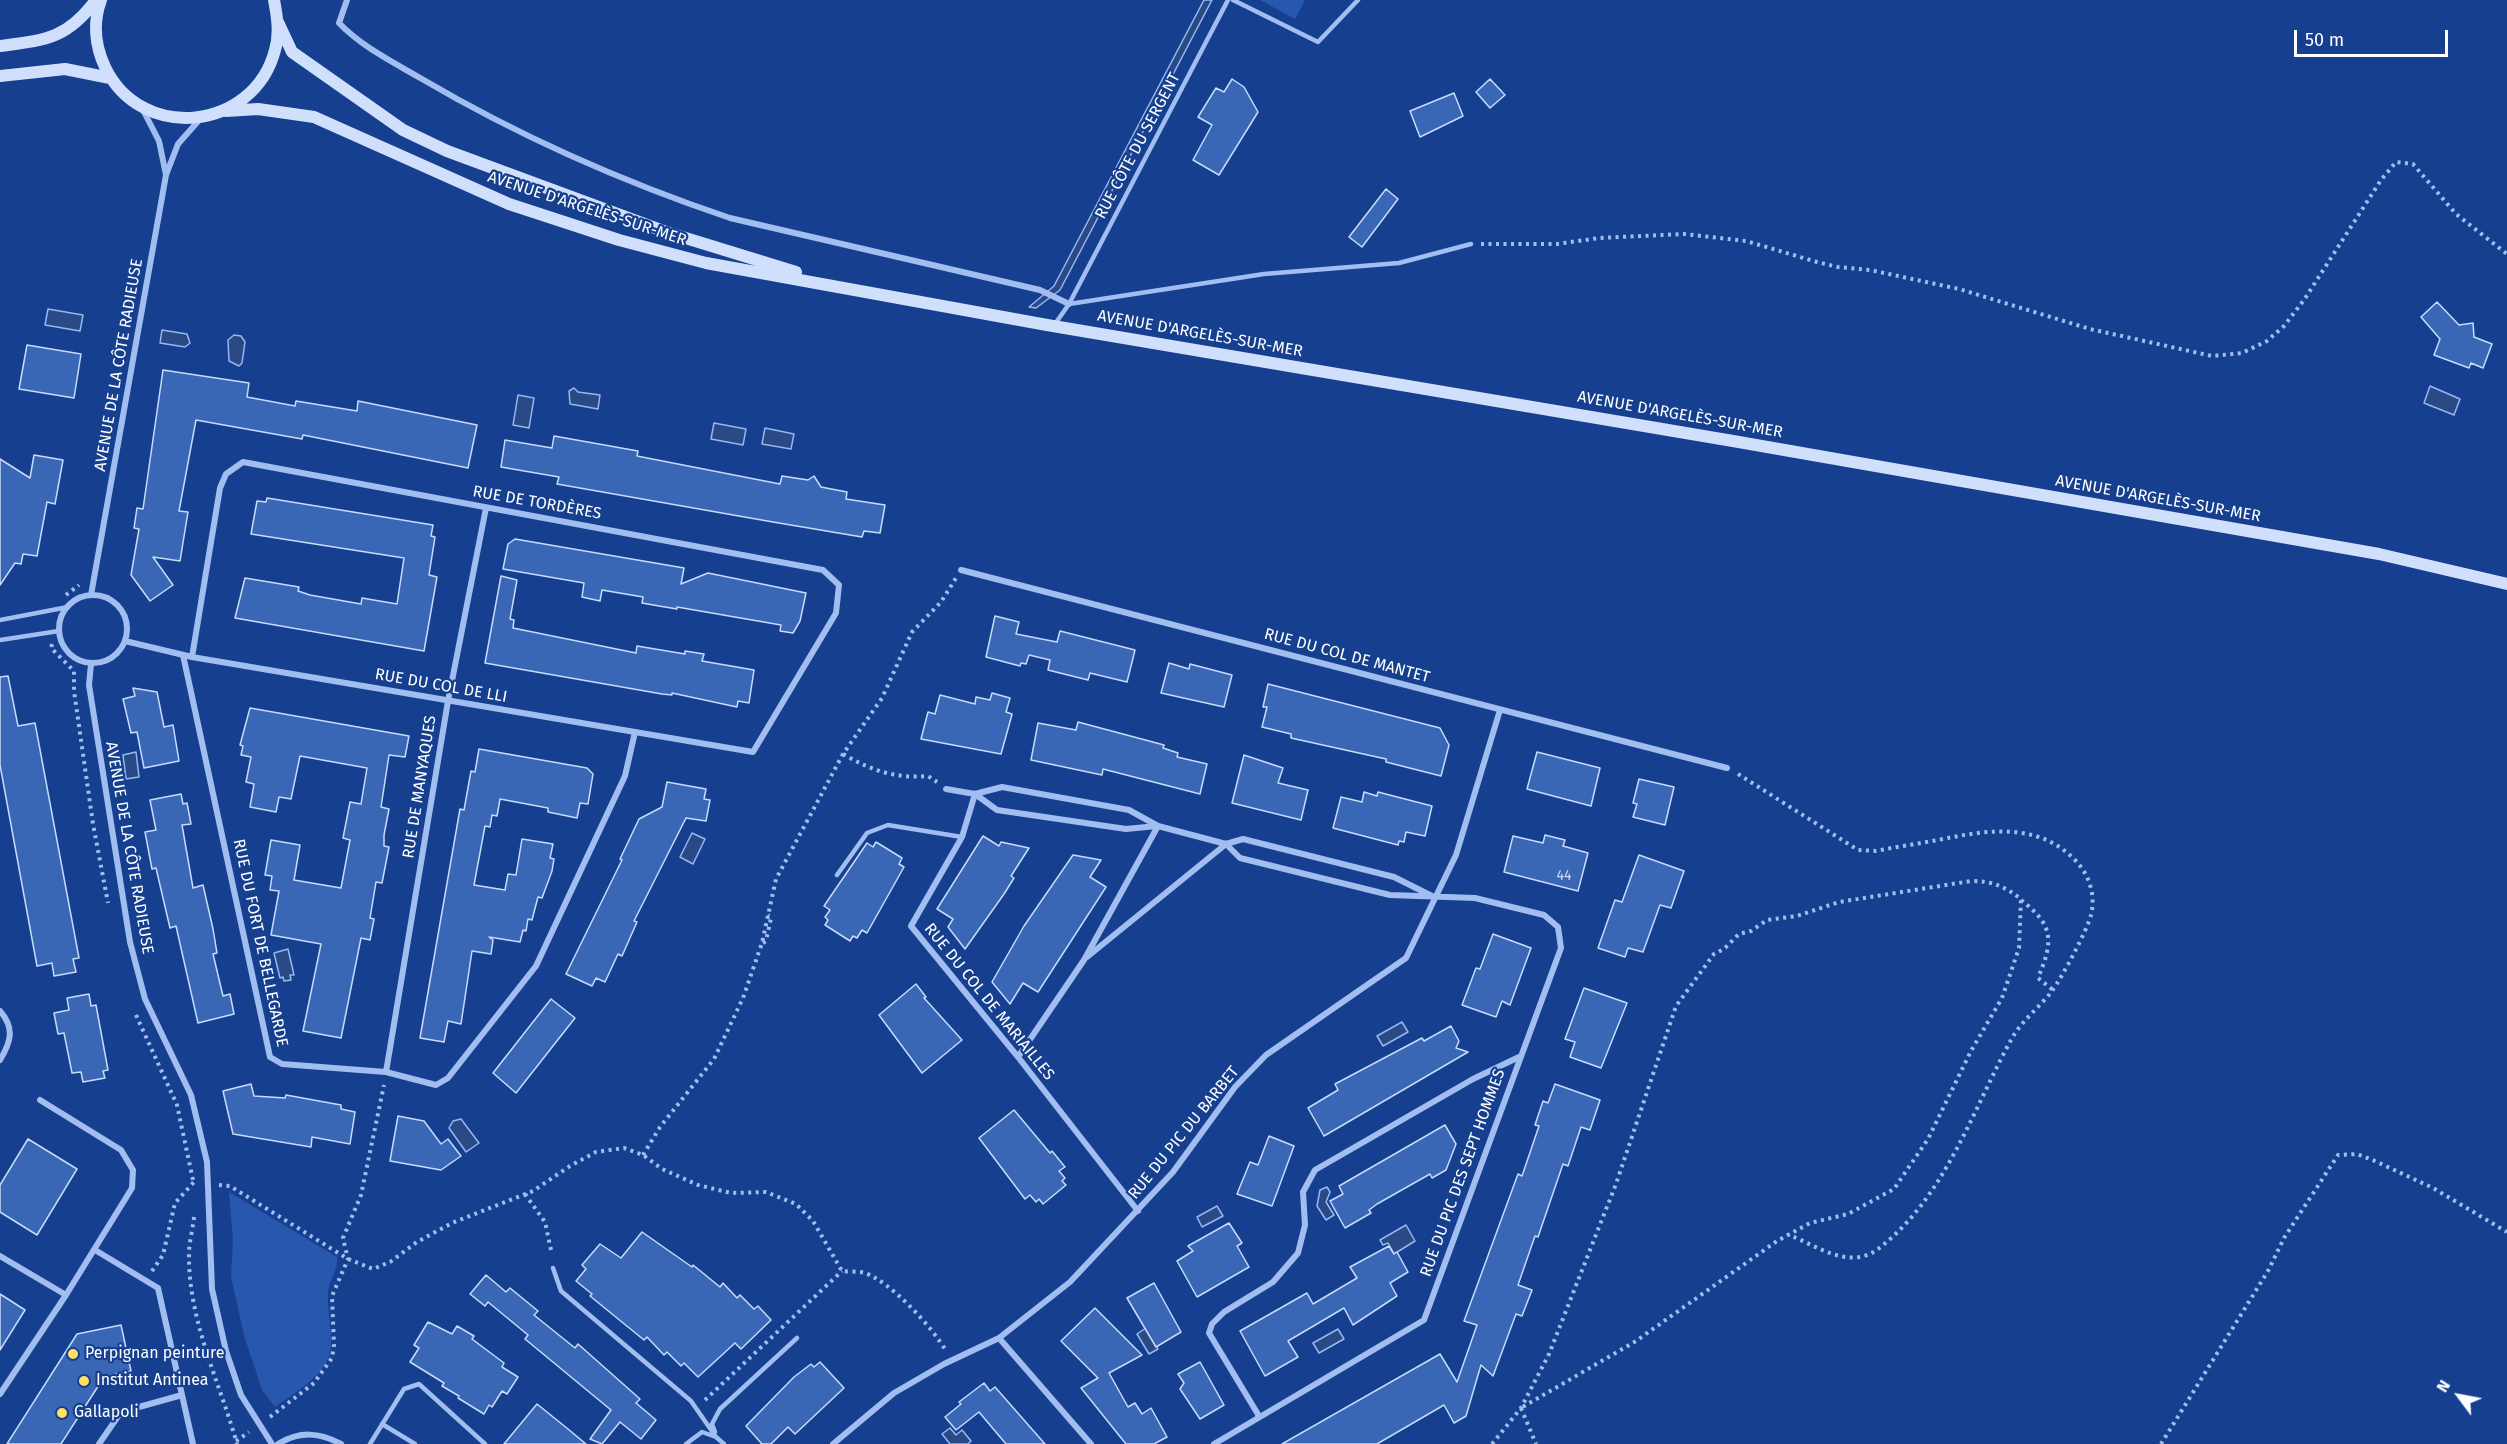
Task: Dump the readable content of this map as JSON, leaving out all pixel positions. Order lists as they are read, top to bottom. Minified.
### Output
{"streets":{"main road":["AVENUE D'ARGELÈS-SUR-MER"],"street":["AVENUE DE LA CÔTE RADIEUSE","RUE DE TORDÈRES","RUE DU COL DE MANTET","RUE DU COL DE LLI","RUE DE MANYAQUES","RUE DU FORT DE BELLEGARDE","RUE DU COL DE MARIAILLES","RUE DU PIC DU BARBET","RUE DU PIC DES SEPT HOMMES"],"lane":["RUE CÔTE DU SERGENT"]},"crossings":[["RUE CÔTE DU SERGENT","AVENUE D'ARGELÈS-SUR-MER"],["AVENUE DE LA CÔTE RADIEUSE","RUE DU COL DE LLI"],["RUE DE TORDÈRES","RUE DU COL DE LLI"],["RUE DE TORDÈRES","RUE DE MANYAQUES"],["RUE DU COL DE MANTET","RUE DU PIC DU BARBET"],["RUE DU COL DE LLI","RUE DE MANYAQUES"],["RUE DU COL DE LLI","RUE DU FORT DE BELLEGARDE"],["RUE DE MANYAQUES","RUE DU FORT DE BELLEGARDE"],["RUE DU COL DE MARIAILLES","RUE DU PIC DU BARBET"],["RUE DU PIC DU BARBET","RUE DU PIC DES SEPT HOMMES"]],"places":["Perpignan peinture","Institut Antinea","Gallapoli"],"house_numbers":["44"],"scale_bar":"50 m","north":"top left"}
